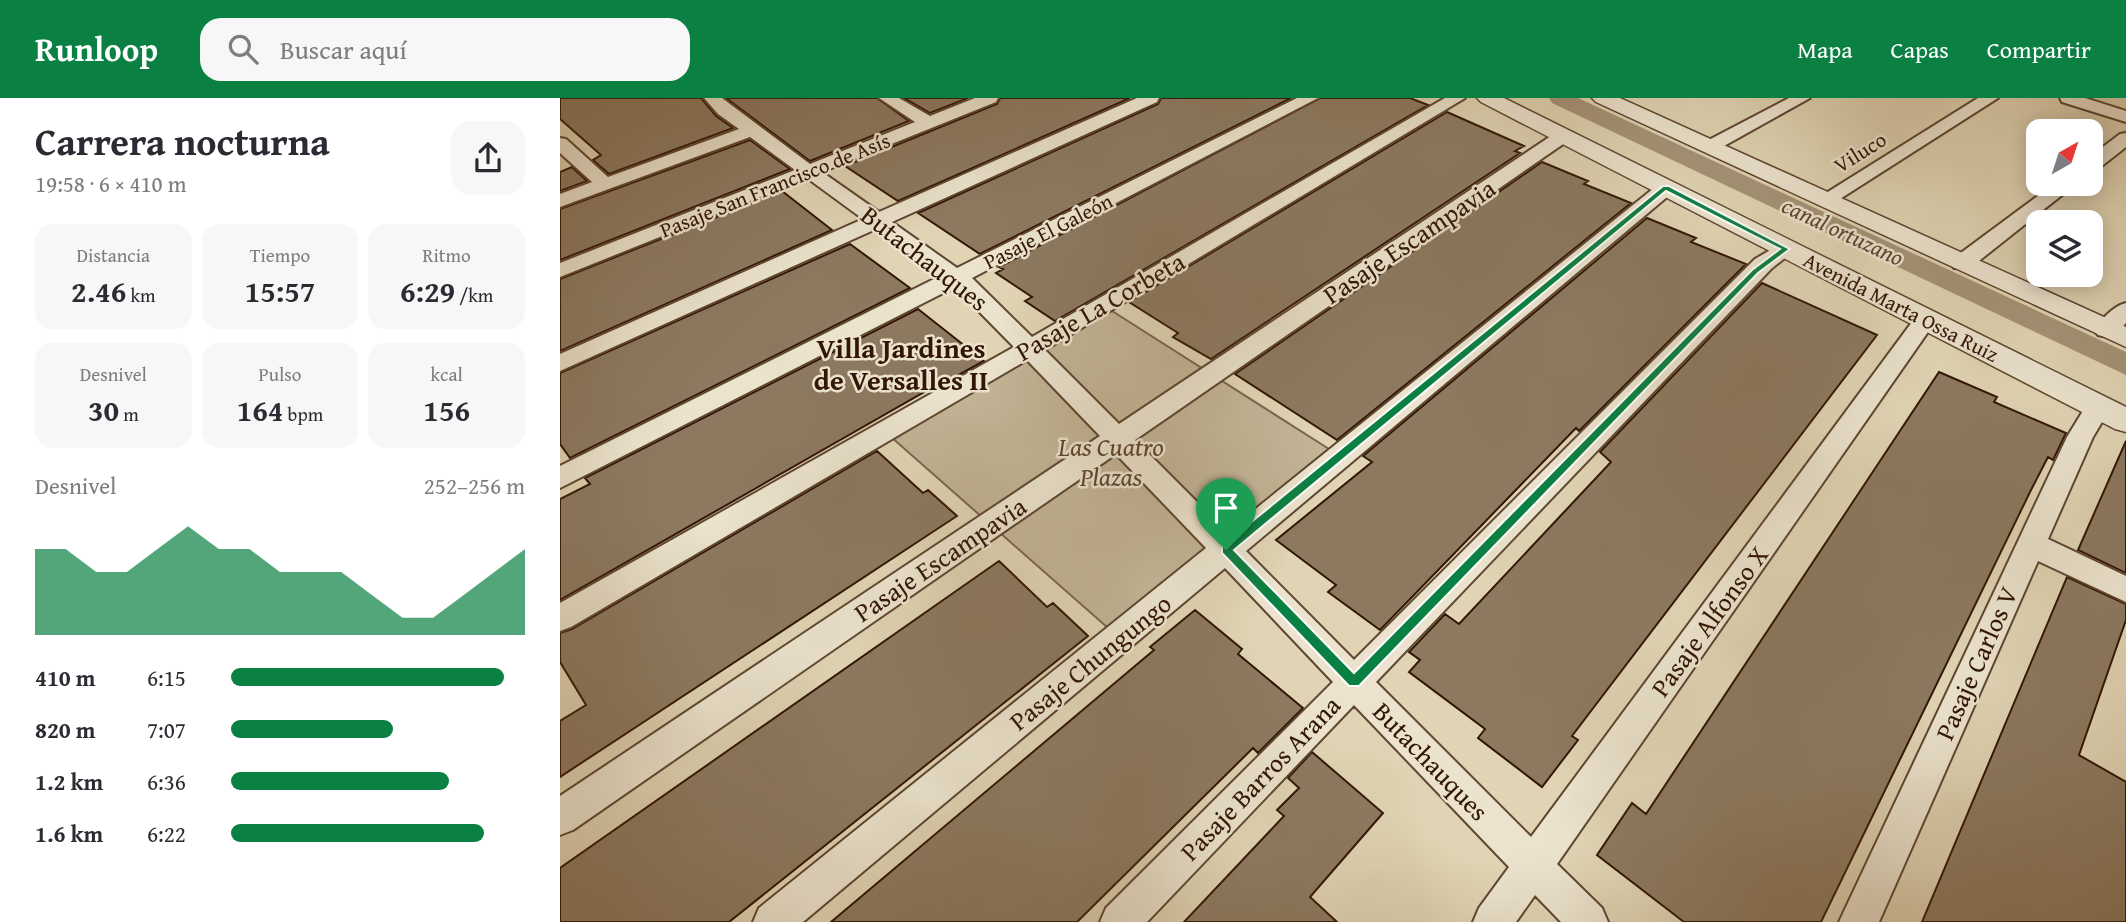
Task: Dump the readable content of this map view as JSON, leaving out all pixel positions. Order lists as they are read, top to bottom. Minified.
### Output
{"streets":{"street":["Viluco","Pasaje San Francisco de Asís","Pasaje El Galeón","Pasaje Escampavia","Butachauques","Pasaje La Corbeta","Avenida Marta Ossa Ruiz","Pasaje Alfonso X","Pasaje Chungungo","Pasaje Carlos V","Pasaje Barros Arana"]},"crossings":[["Pasaje San Francisco de Asís","Butachauques"],["Pasaje El Galeón","Butachauques"],["Pasaje Escampavia","Butachauques"],["Pasaje Escampavia","Avenida Marta Ossa Ruiz"],["Butachauques","Pasaje La Corbeta"],["Butachauques","Pasaje Alfonso X"],["Butachauques","Pasaje Chungungo"],["Butachauques","Pasaje Barros Arana"],["Avenida Marta Ossa Ruiz","Pasaje Alfonso X"],["Avenida Marta Ossa Ruiz","Pasaje Chungungo"],["Avenida Marta Ossa Ruiz","Pasaje Carlos V"],["Avenida Marta Ossa Ruiz","Pasaje Barros Arana"]],"districts":["Villa Jardines de Versalles II"],"water":["canal ortuzano"],"parks":["Las Cuatro Plazas"],"north":"top right","page":{"header":"Runloop","search":"Buscar aquí","nav":["Mapa","Capas","Compartir"],"heading":["Carrera nocturna","19:58 · 6 × 410 m"],"stats":[["Distancia","2.46 km"],["Tiempo","15:57"],["Ritmo","6:29 /km"],["Desnivel","30 m"],["Pulso","164 bpm"],["kcal","156"]],"chart":["Desnivel","252–256 m"],"list":[{"name":"410 m","note":"6:15"},{"name":"820 m","note":"7:07"},{"name":"1.2 km","note":"6:36"},{"name":"1.6 km","note":"6:22"}]}}
